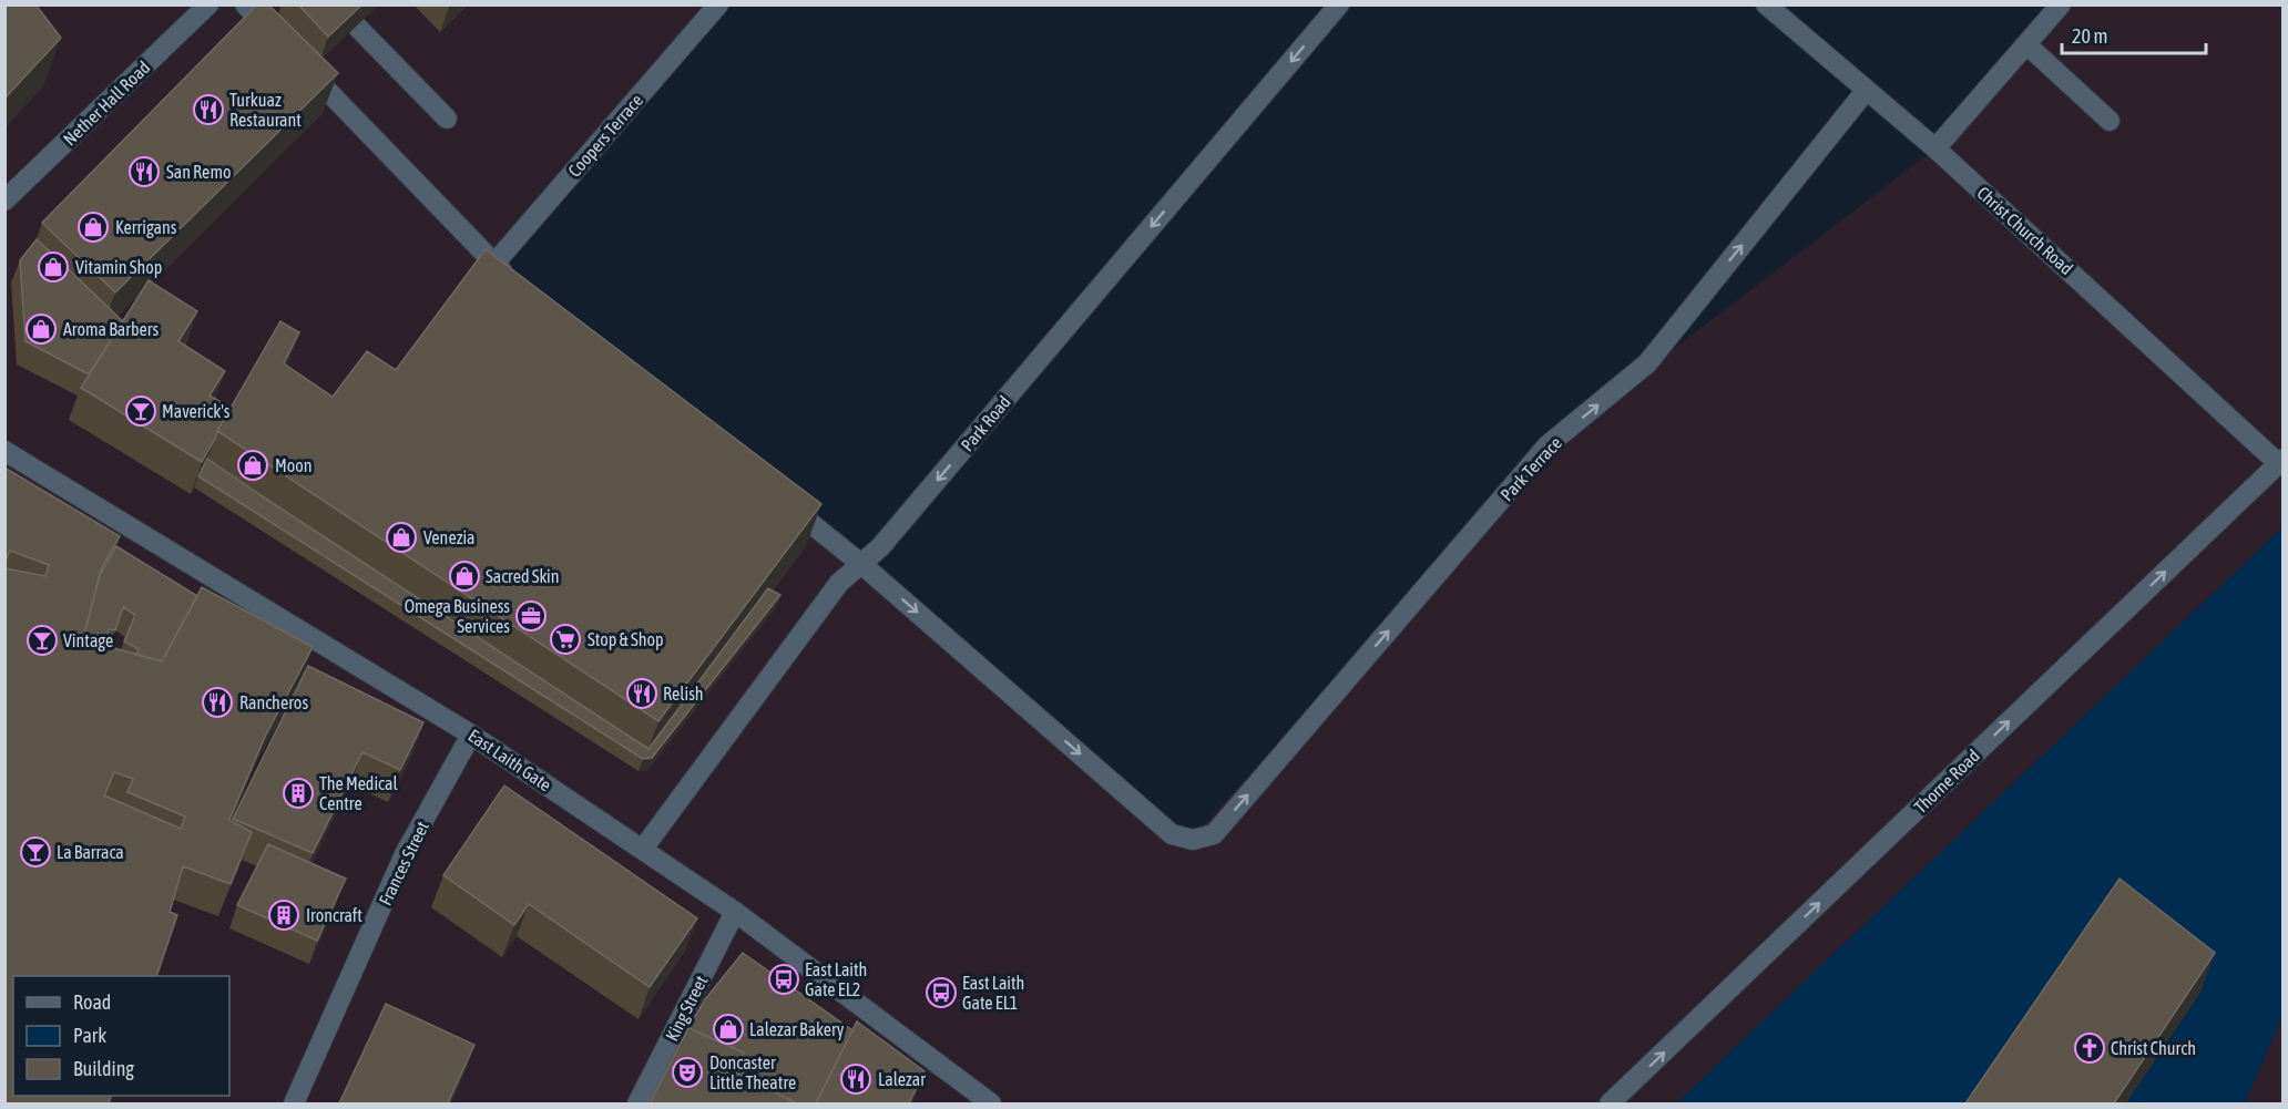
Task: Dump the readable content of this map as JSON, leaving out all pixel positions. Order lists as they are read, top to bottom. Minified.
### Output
{"streets":{"street":["Nether Hall Road","Coopers Terrace","Christ Church Road","Park Road","Park Terrace","East Laith Gate","Thorne Road","Frances Street","King Street"]},"crossings":[["Christ Church Road","Park Terrace"],["Christ Church Road","Thorne Road"],["Park Road","Park Terrace"],["Park Road","East Laith Gate"],["East Laith Gate","Frances Street"],["East Laith Gate","King Street"]],"one_way":["Park Road","Thorne Road"],"places":{"restaurant":["Turkuaz Restaurant","San Remo","Relish","Rancheros","Lalezar"],"shop":["Kerrigans","Vitamin Shop","Aroma Barbers","Moon","Venezia","Sacred Skin","Lalezar Bakery"],"bar":["Maverick's","Vintage","La Barraca"],"office":["Omega Business Services"],"supermarket":["Stop & Shop"],"building":["The Medical Centre","Ironcraft"],"bus stop":["East Laith Gate EL2","East Laith Gate EL1"],"church":["Christ Church"],"theatre":["Doncaster Little Theatre"]},"legend":["Road","Park","Building"],"scale_bar":"20 m"}
